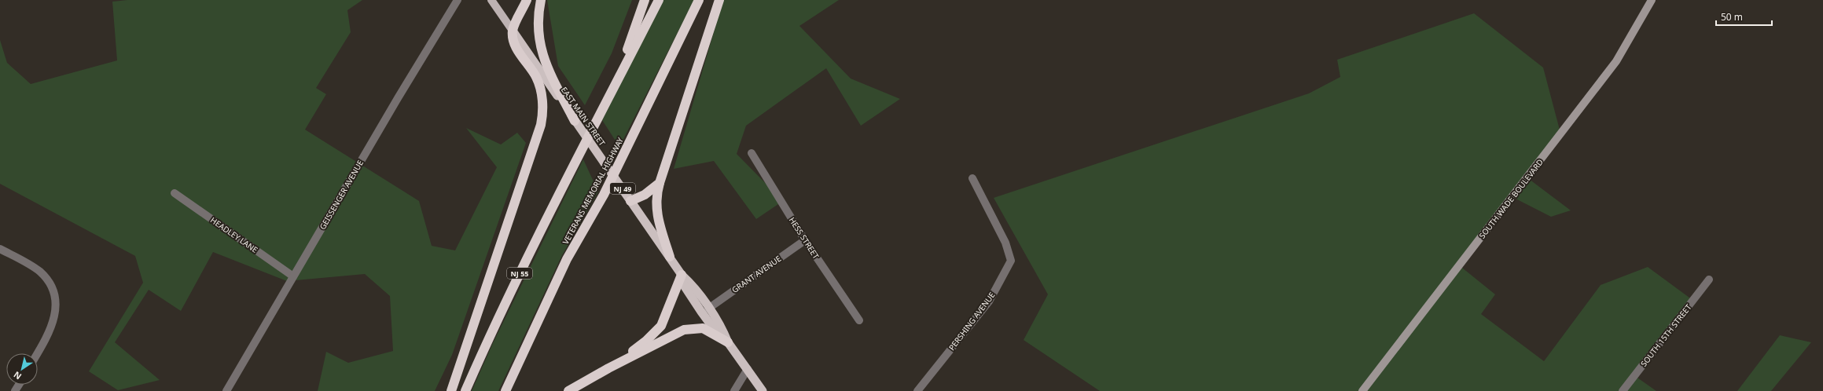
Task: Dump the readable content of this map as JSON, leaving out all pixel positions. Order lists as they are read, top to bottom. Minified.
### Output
{"streets":{"highway":["EAST MAIN STREET","NJ 49","VETERANS MEMORIAL HIGHWAY","NJ 55"],"main road":["SOUTH WADE BOULEVARD"],"street":["GEISSENGER AVENUE","HEADLEY LANE","HESS STREET","GRANT AVENUE","PERSHING AVENUE","SOUTH 15TH STREET"]},"crossings":[["EAST MAIN STREET","GRANT AVENUE"],["GEISSENGER AVENUE","HEADLEY LANE"],["HESS STREET","GRANT AVENUE"]],"scale_bar":"50 m","north":"bottom left"}
